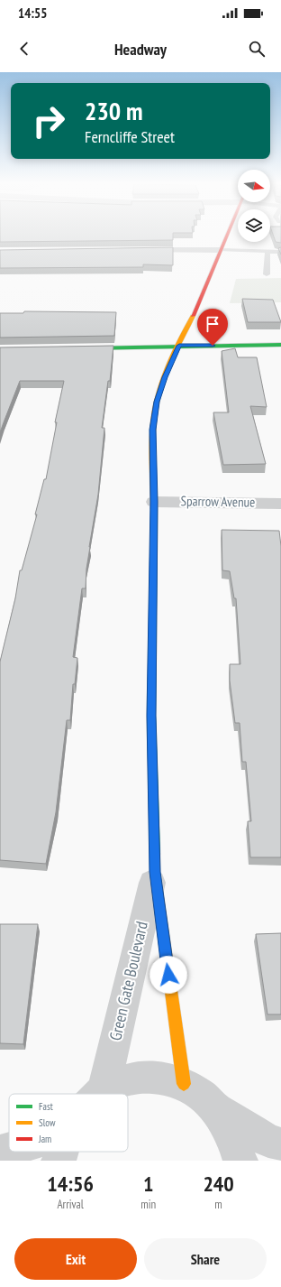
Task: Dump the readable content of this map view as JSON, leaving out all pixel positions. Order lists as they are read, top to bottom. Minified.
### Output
{"streets":{"street":["Sparrow Avenue","Green Gate Boulevard"]},"crossings":[["Sparrow Avenue","Green Gate Boulevard"]],"legend":["Fast","Slow","Jam"],"north":"right","page":{"status":"14:55","header":"Headway","turn":["230 m","Ferncliffe Street"],"eta":["14:56","Arrival","1","min","240","m"],"buttons":["Exit","Share"]}}
